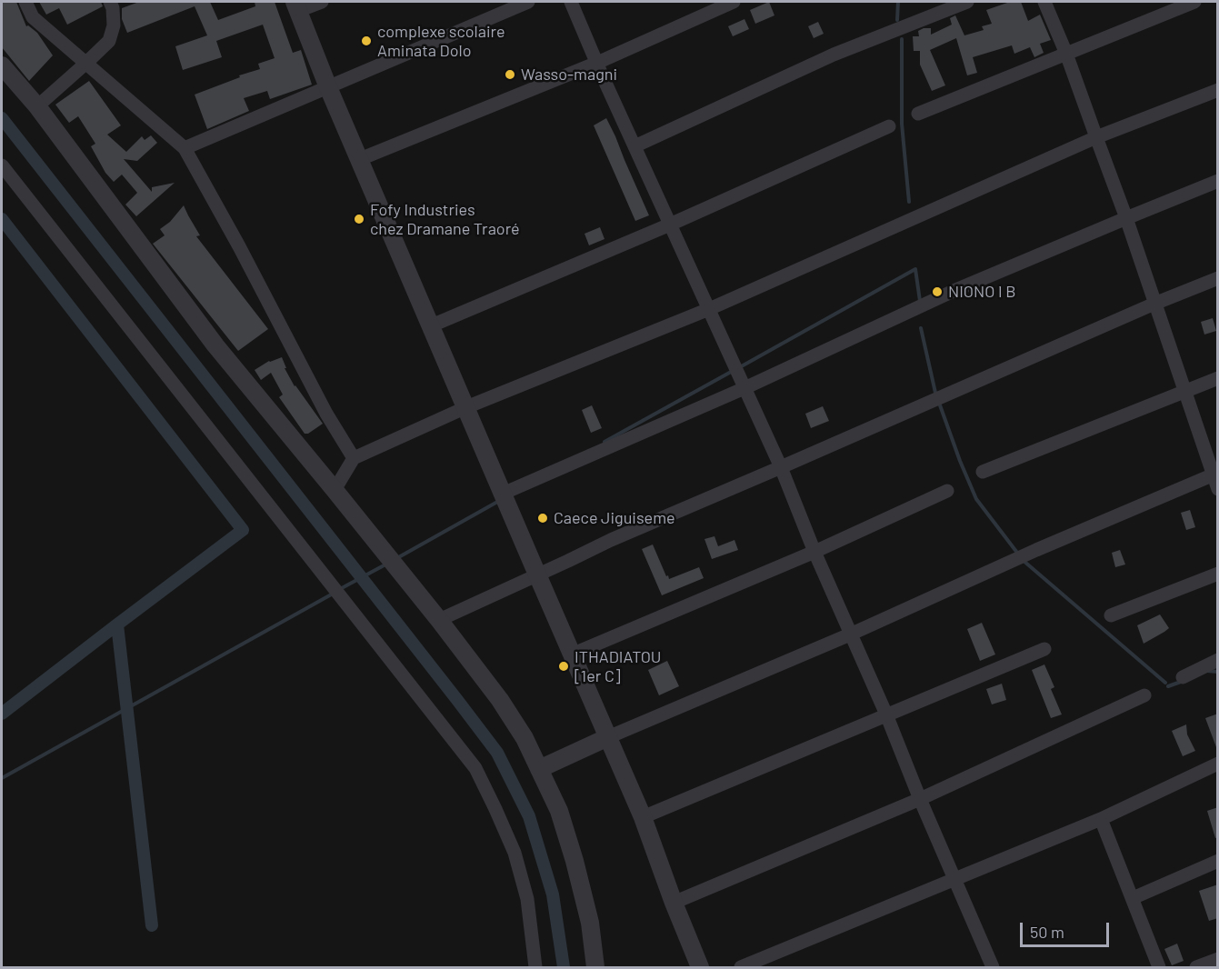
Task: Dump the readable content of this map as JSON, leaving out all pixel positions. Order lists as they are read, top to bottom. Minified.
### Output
{"places":["complexe scolaire Aminata Dolo","Wasso-magni","Fofy Industries chez Dramane Traoré","NIONO I B","Caece Jiguiseme","ITHADIATOU [1er C]"],"scale_bar":"50 m"}
